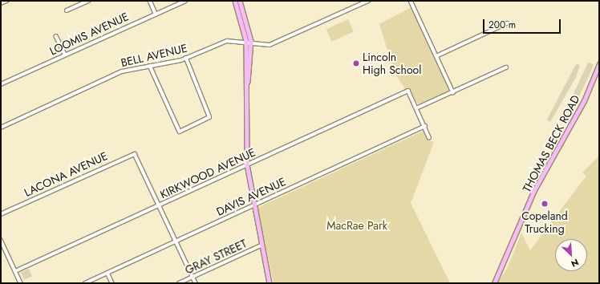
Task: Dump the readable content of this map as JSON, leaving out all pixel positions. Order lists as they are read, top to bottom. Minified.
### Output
{"streets":{"main road":["THOMAS BECK ROAD"],"street":["LOOMIS AVENUE","BELL AVENUE","KIRKWOOD AVENUE","LACONA AVENUE","DAVIS AVENUE","GRAY STREET"]},"crossings":[["KIRKWOOD AVENUE","LACONA AVENUE"]],"parks":["MacRae Park"],"places":["Lincoln High School","Copeland Trucking"],"scale_bar":"200 m","north":"bottom right"}
